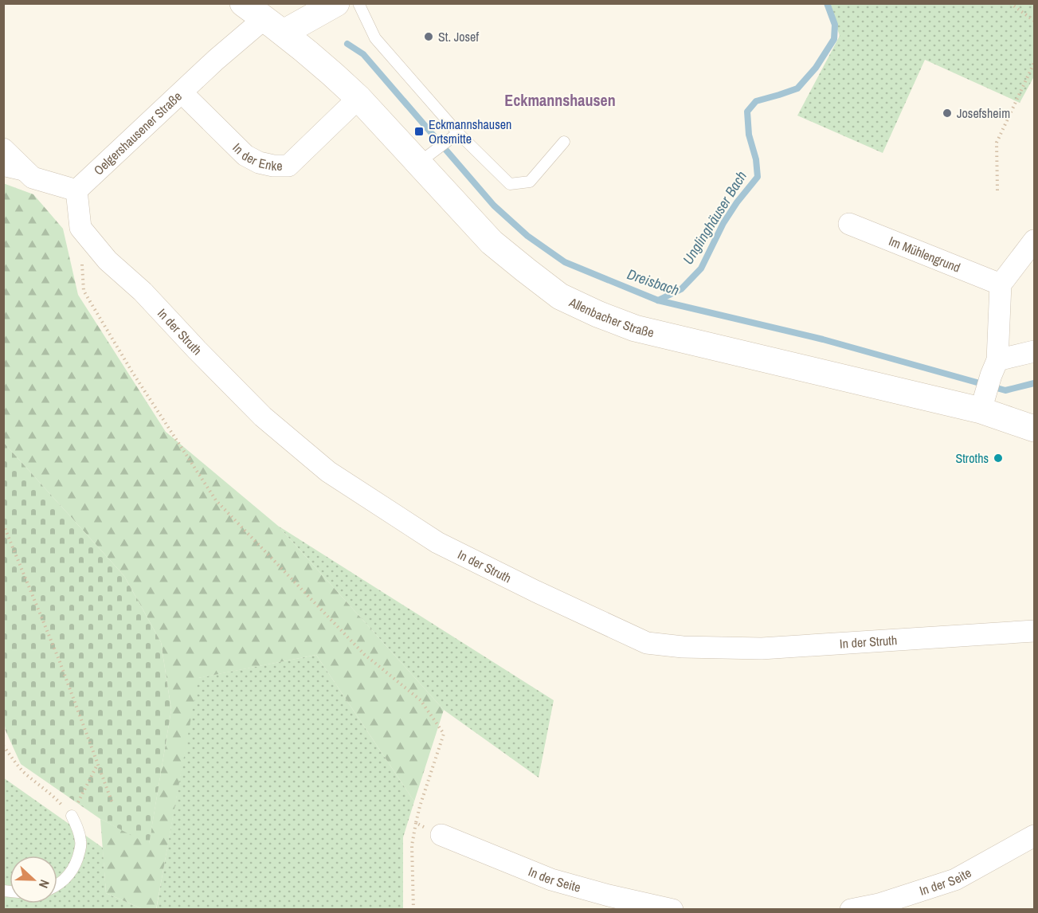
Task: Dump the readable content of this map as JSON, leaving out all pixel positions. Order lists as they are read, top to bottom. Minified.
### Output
{"streets":{"main road":["Allenbacher Straße"],"street":["Oelgershausener Straße","In der Enke","Im Mühlengrund","In der Struth","In der Seite"]},"crossings":[["Oelgershausener Straße","In der Enke"],["Oelgershausener Straße","Allenbacher Straße"],["Oelgershausener Straße","In der Struth"],["In der Enke","Allenbacher Straße"]],"districts":["Eckmannshausen"],"water":["Unglinghäuser Bach","Dreisbach"],"places":{"other":["St. Josef","Josefsheim","Stroths"],"transit":["Eckmannshausen Ortsmitte"]},"north":"right"}
